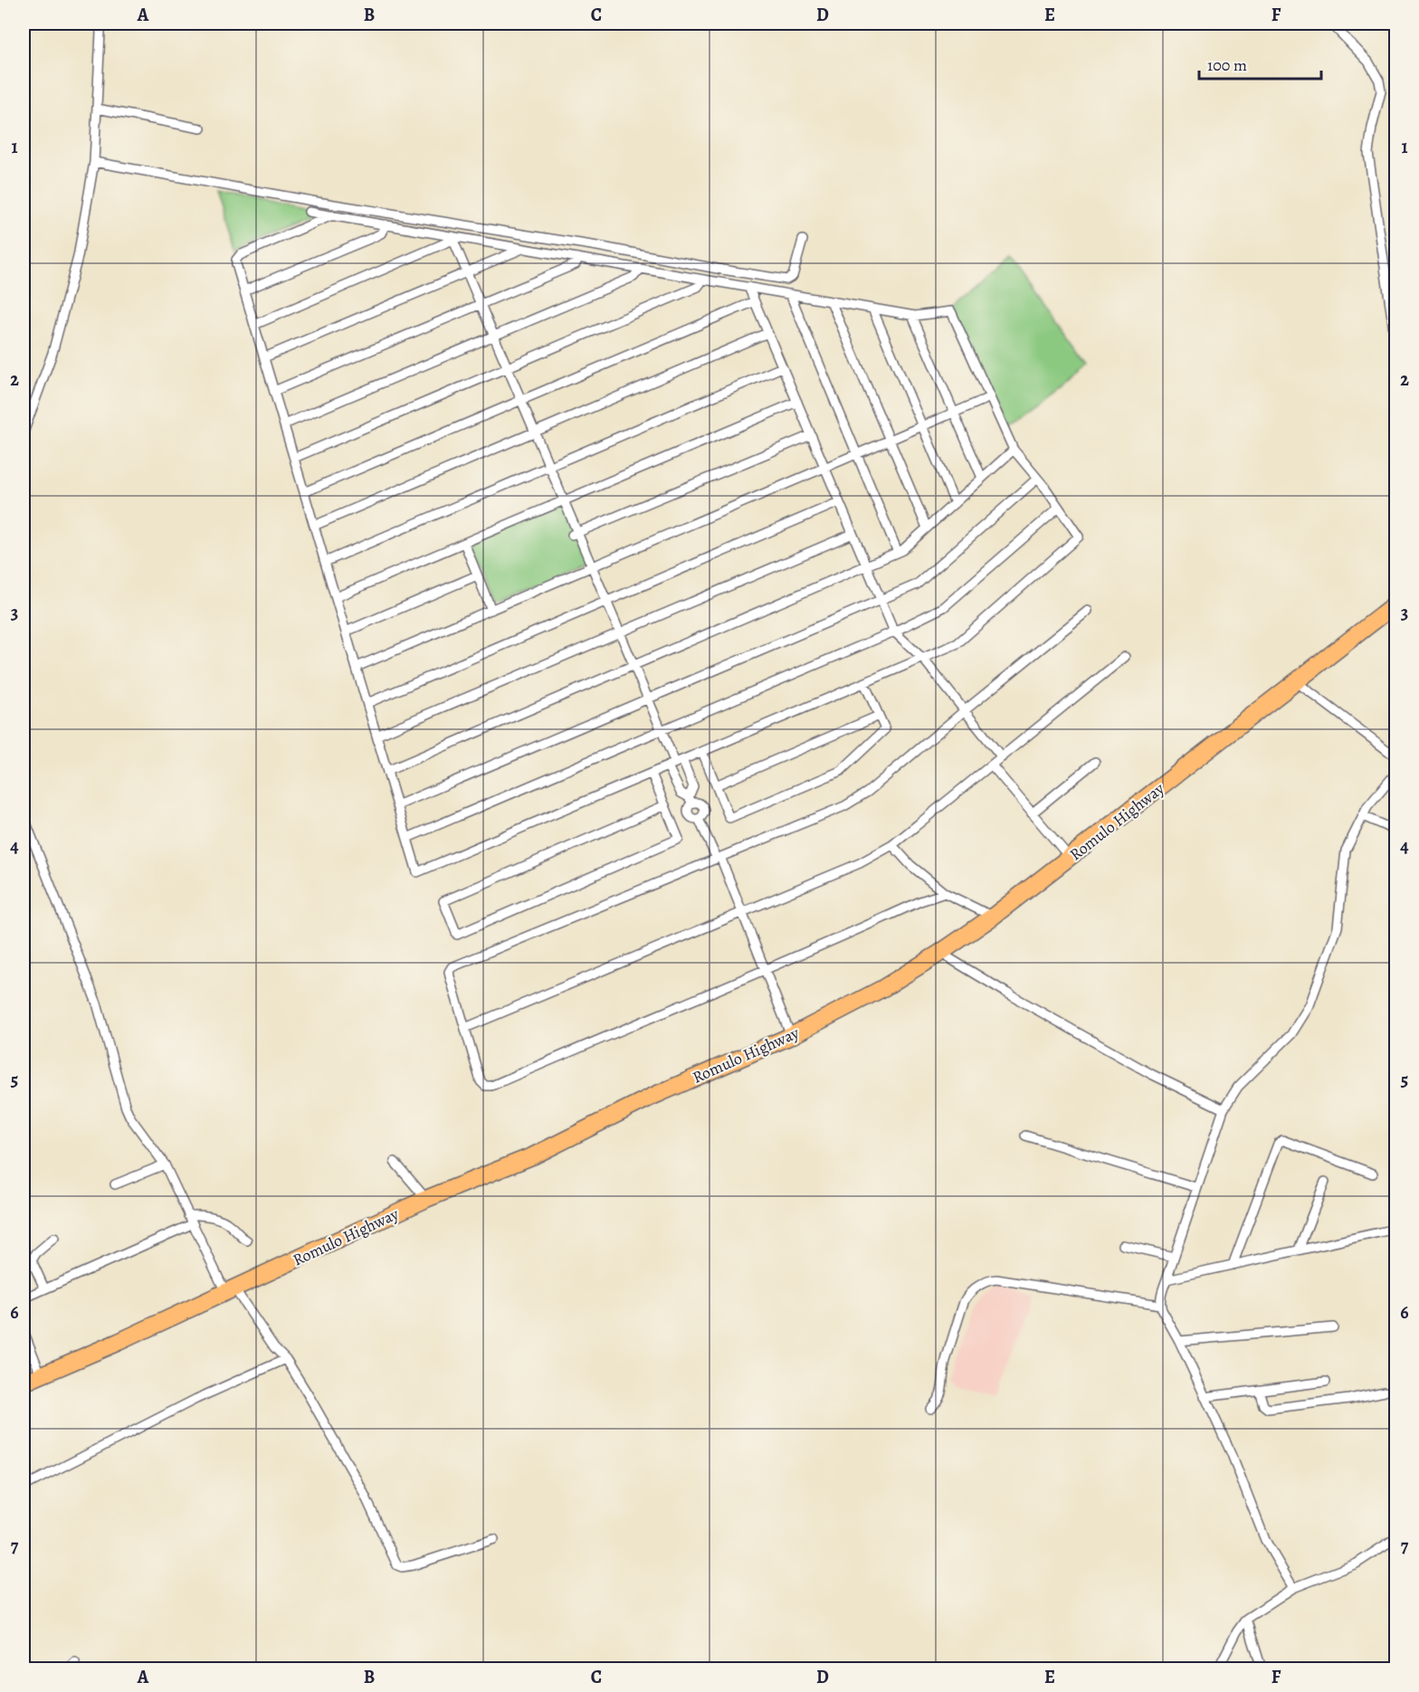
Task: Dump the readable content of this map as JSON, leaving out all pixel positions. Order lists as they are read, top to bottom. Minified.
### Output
{"streets":{"highway":["Romulo Highway"]},"scale_bar":"100 m","grid":{"columns":["A","B","C","D","E","F"],"rows":["1","2","3","4","5","6","7"]}}
